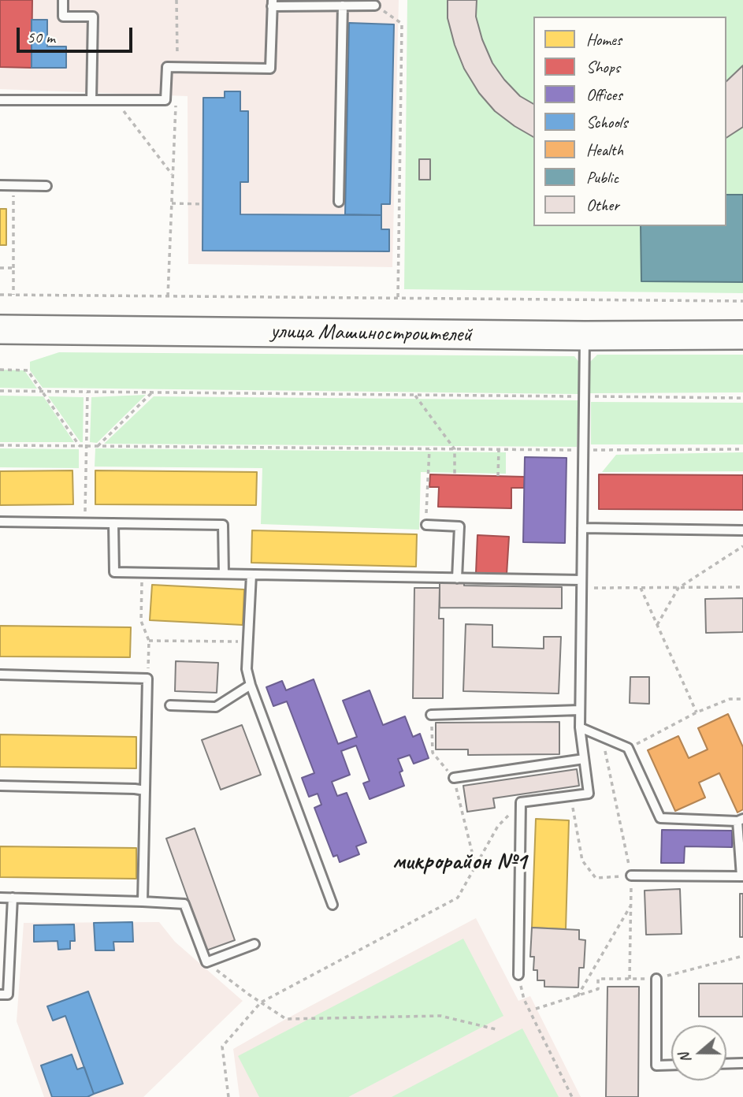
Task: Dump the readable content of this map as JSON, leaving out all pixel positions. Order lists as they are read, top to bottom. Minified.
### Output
{"streets":{"main road":["улица Машиностроителей"]},"districts":["микрорайон №1"],"legend":["Homes","Shops","Offices","Schools","Health","Public","Other"],"scale_bar":"50 m","north":"left"}
